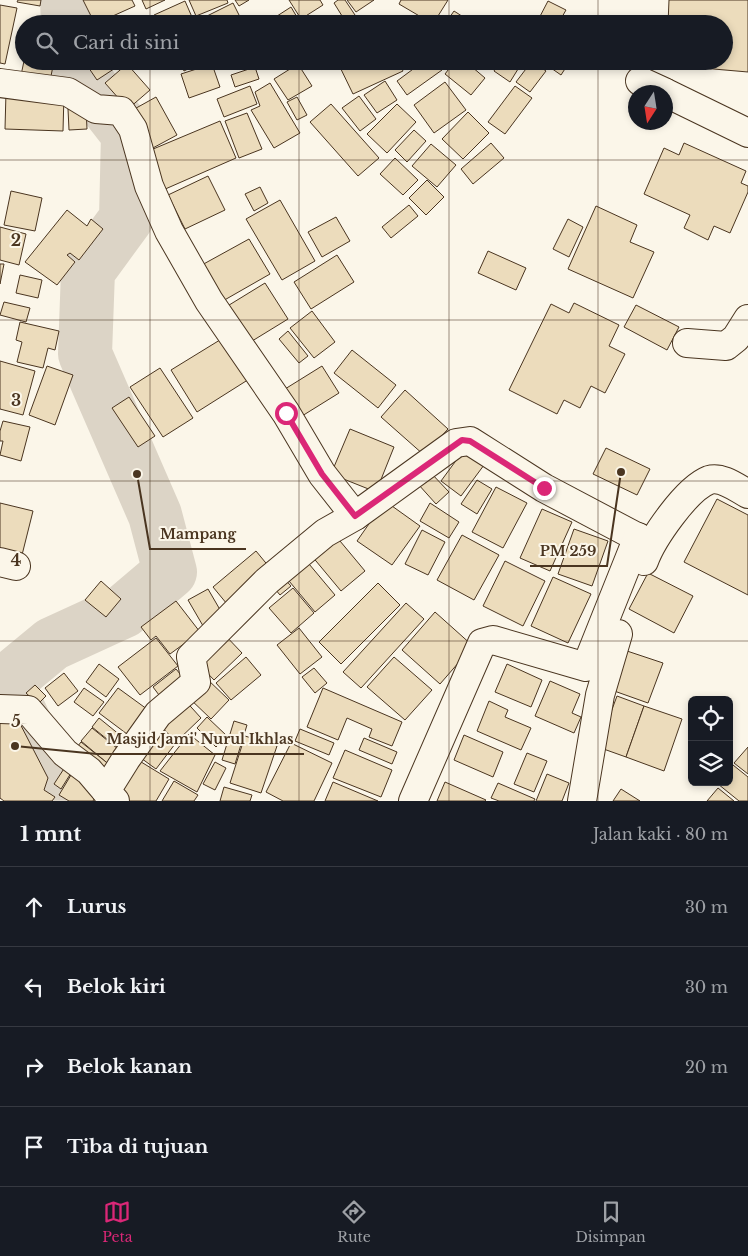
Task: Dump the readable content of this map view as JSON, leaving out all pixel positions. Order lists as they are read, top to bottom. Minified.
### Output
{"places":["PM 259","Mampang","Masjid Jami' Nurul Ikhlas"],"north":"bottom","page":{"search":"Cari di sini","heading":["1 mnt","Jalan kaki · 80 m"],"list":[["Lurus","30 m"],["Belok kiri","30 m"],["Belok kanan","20 m"],"Tiba di tujuan"],"nav":["Peta","Rute","Disimpan"]},"grid":{"rows":["2","3","4","5"]}}
